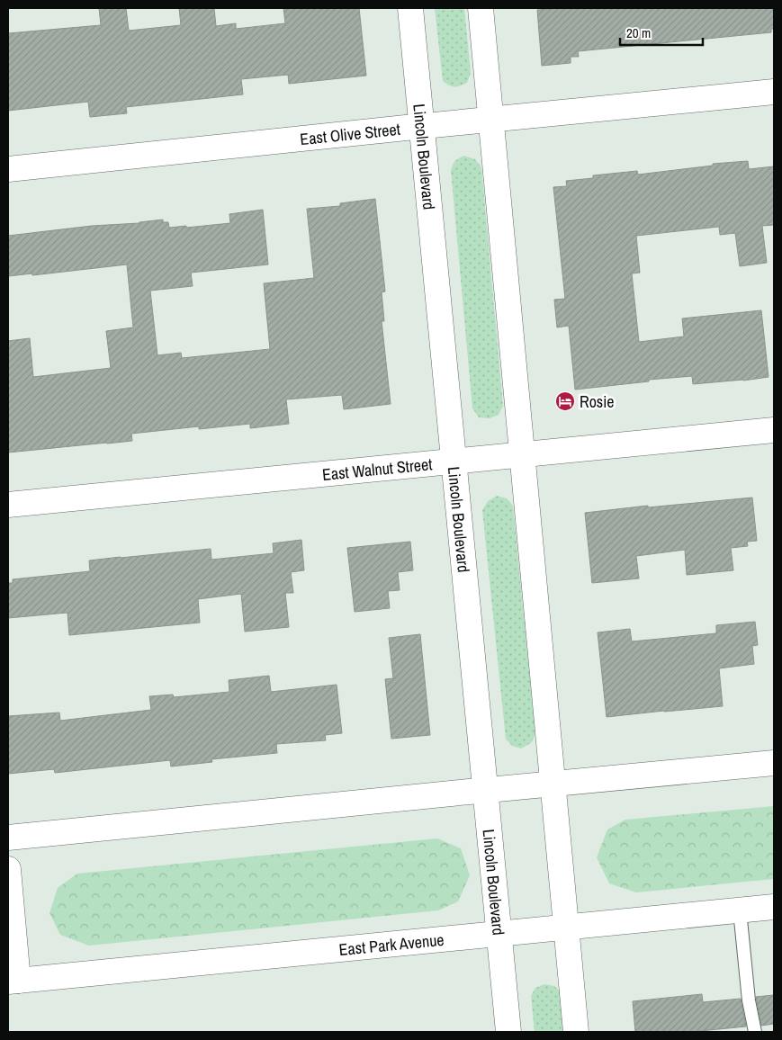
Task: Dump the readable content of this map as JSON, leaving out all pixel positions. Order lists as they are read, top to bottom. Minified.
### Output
{"streets":{"main road":["East Olive Street","Lincoln Boulevard","East Walnut Street","East Park Avenue"]},"crossings":[["East Olive Street","Lincoln Boulevard"],["Lincoln Boulevard","East Walnut Street"],["Lincoln Boulevard","East Park Avenue"]],"places":{"hotel":["Rosie"]},"scale_bar":"20 m"}
